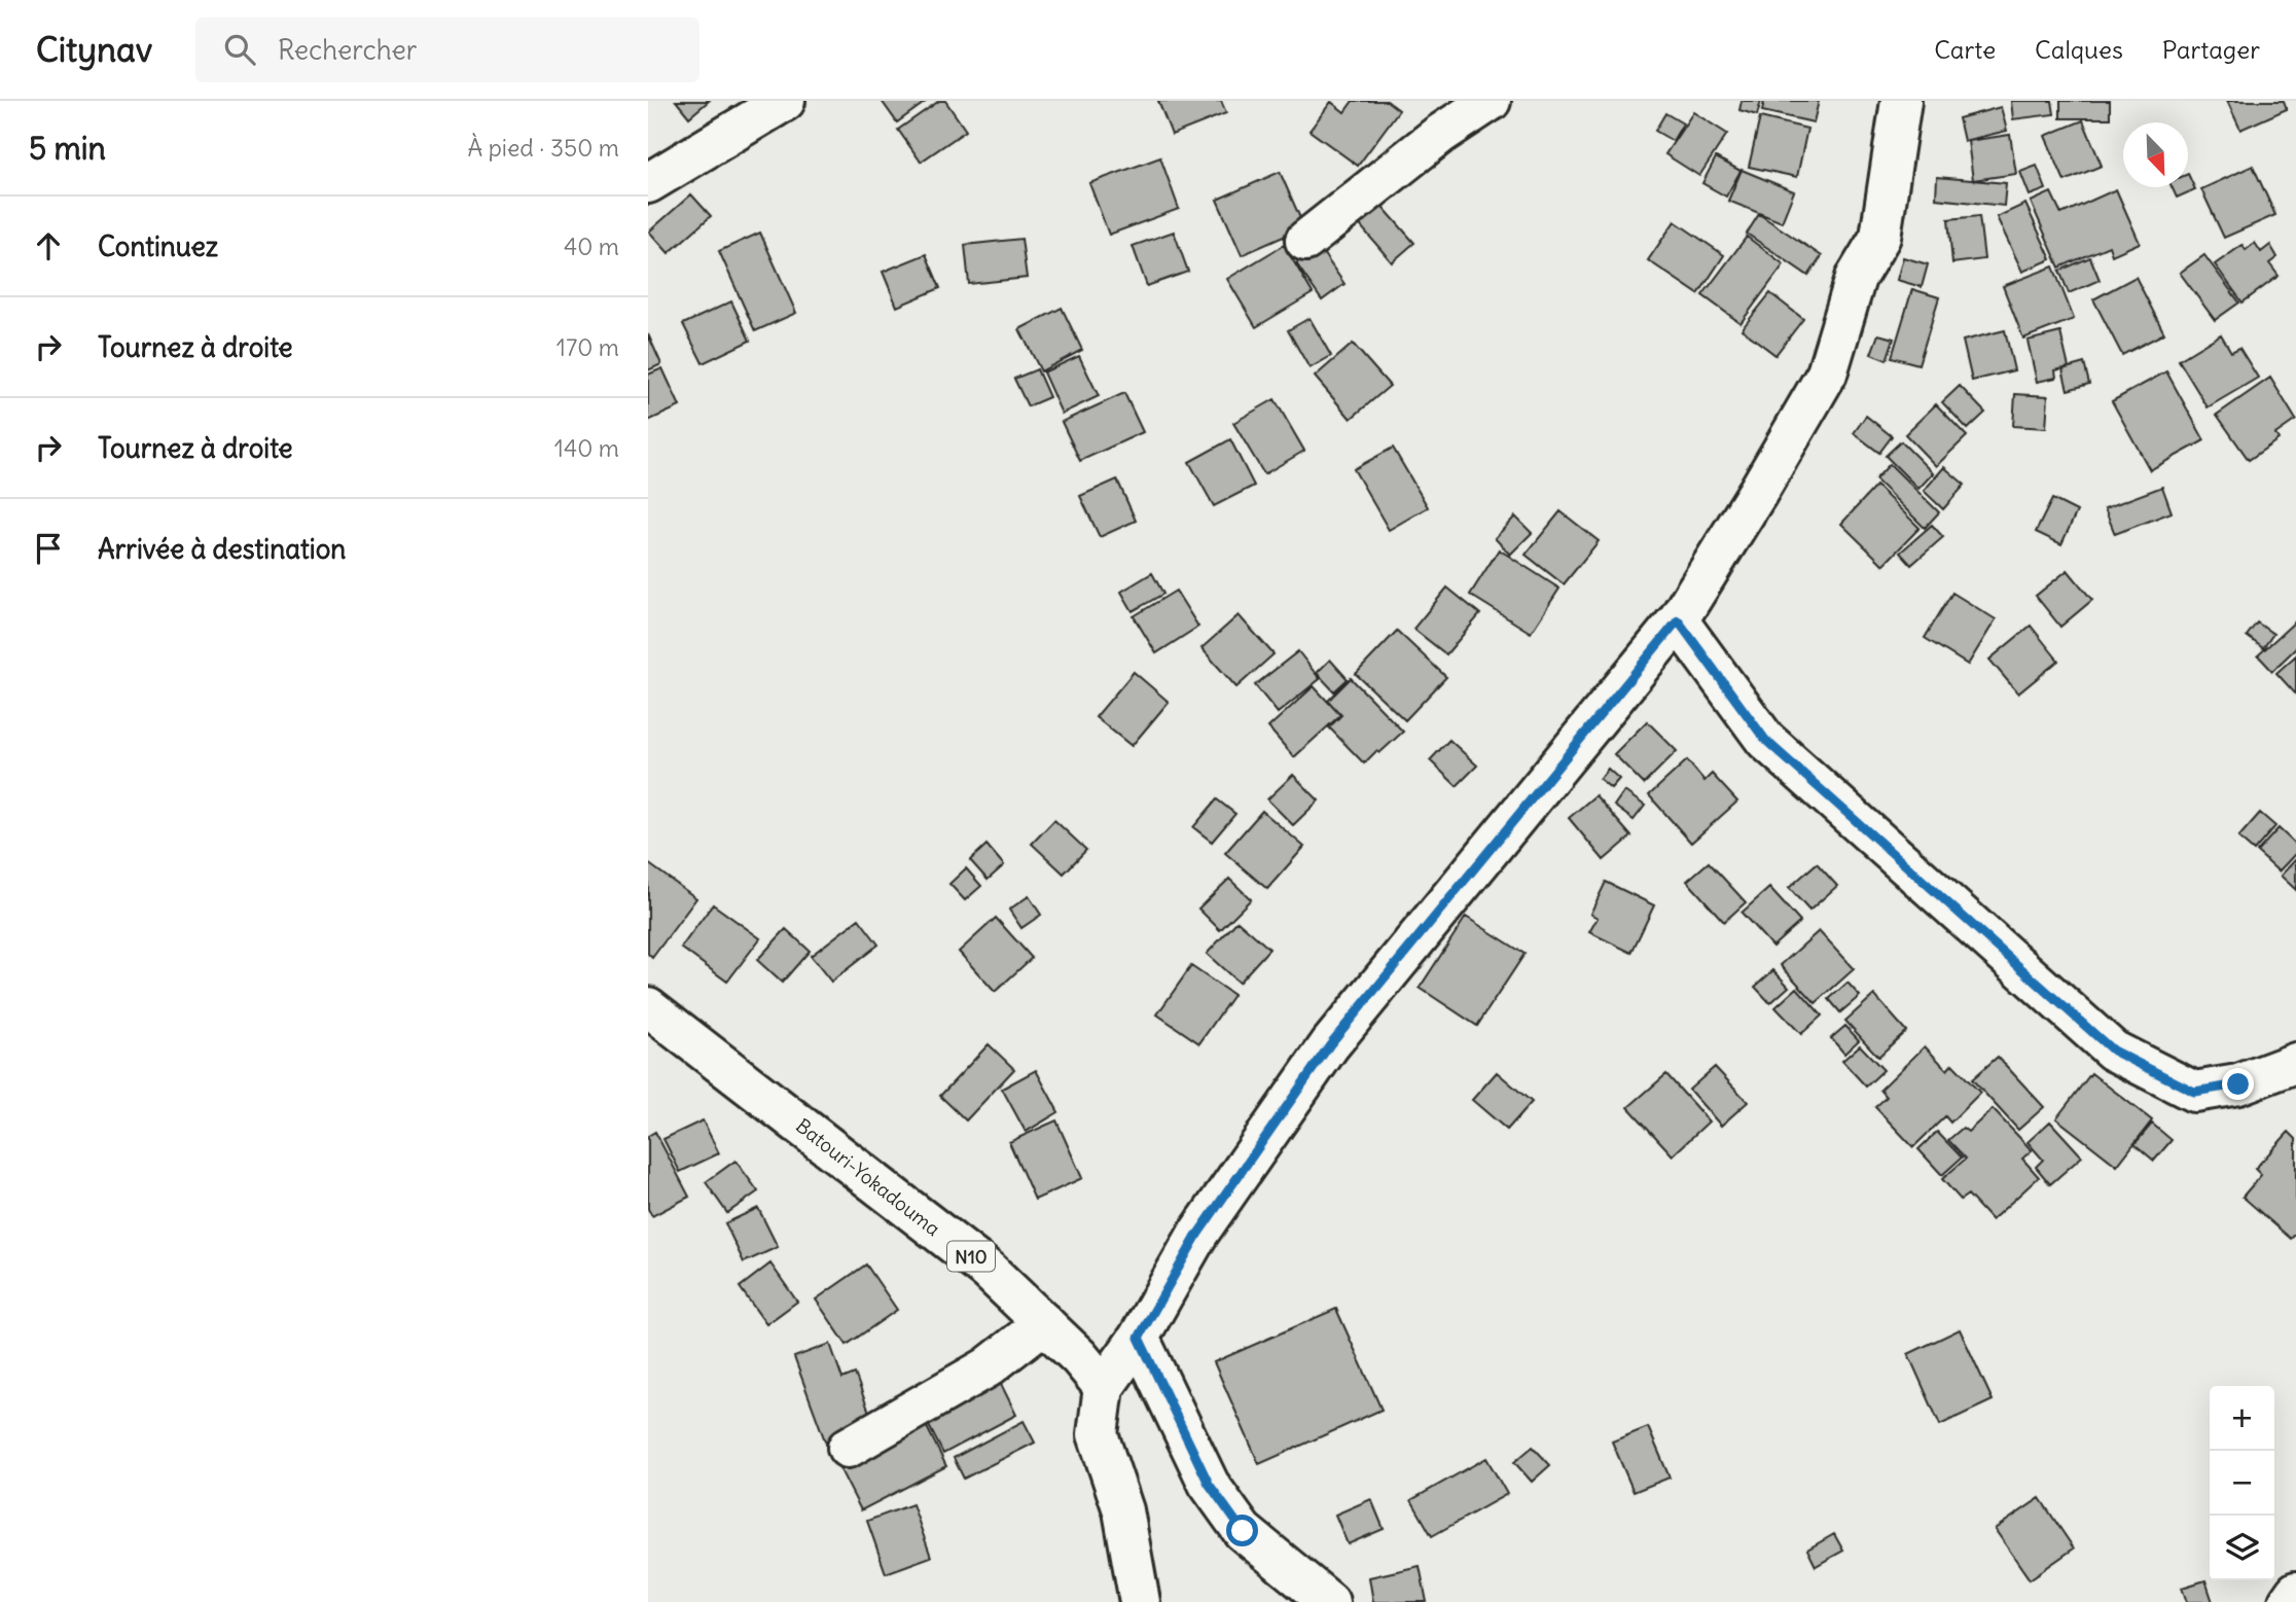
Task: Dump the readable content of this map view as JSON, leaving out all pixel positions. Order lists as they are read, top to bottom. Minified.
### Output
{"streets":{"main road":["Batouri-Yokadouma","N10"]},"north":"bottom right","page":{"header":"Citynav","search":"Rechercher","nav":["Carte","Calques","Partager"],"heading":["5 min","À pied · 350 m"],"list":[["Continuez","40 m"],["Tournez à droite","170 m"],["Tournez à droite","140 m"],"Arrivée à destination"],"map_buttons":["+","−"]}}
